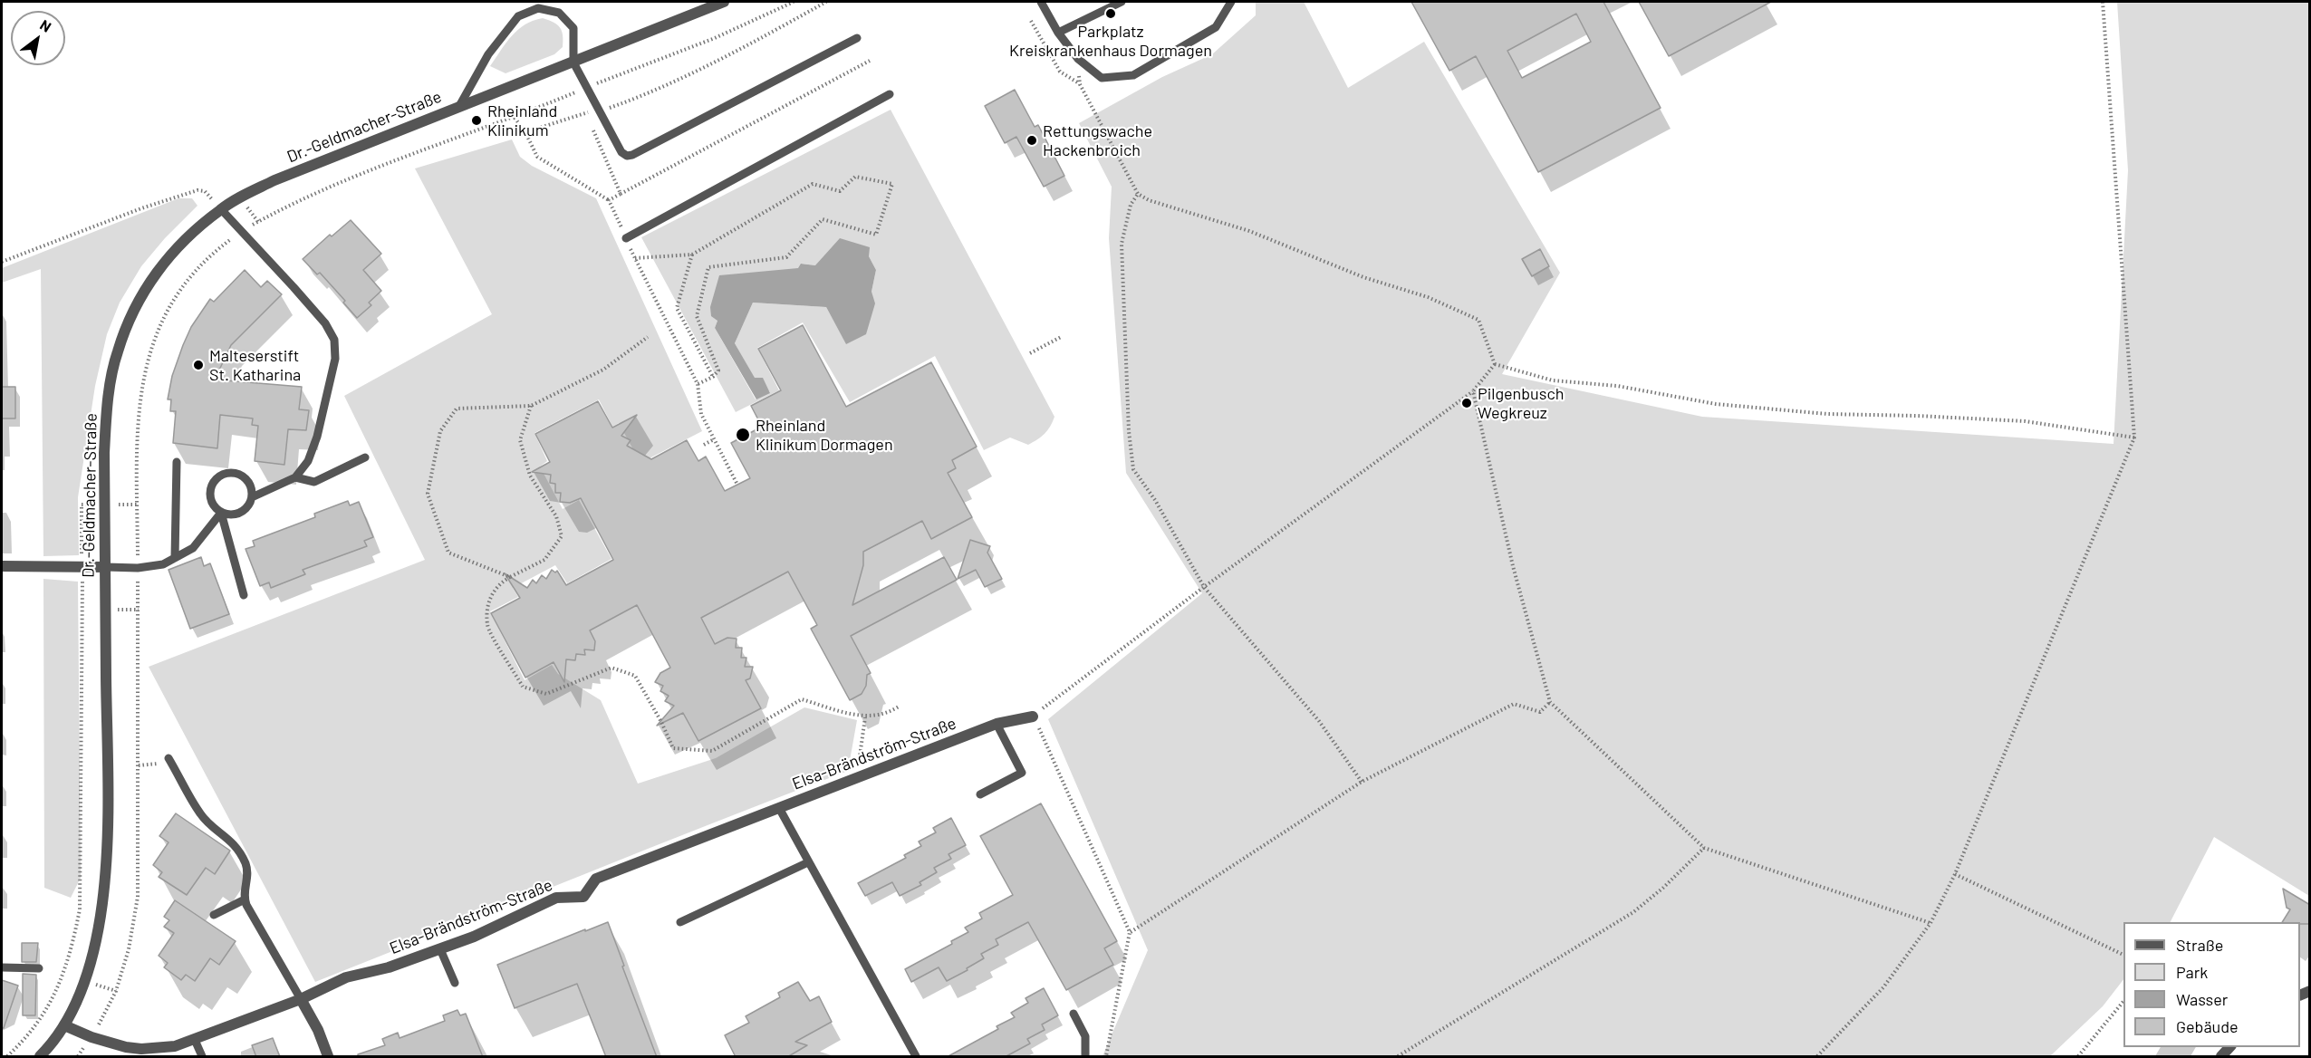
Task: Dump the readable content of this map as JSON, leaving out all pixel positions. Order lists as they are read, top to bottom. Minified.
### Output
{"streets":{"street":["Dr.-Geldmacher-Straße","Elsa-Brändström-Straße"]},"crossings":[["Dr.-Geldmacher-Straße","Elsa-Brändström-Straße"]],"places":["Parkplatz Kreiskrankenhaus Dormagen","Rheinland Klinikum","Rettungswache Hackenbroich","Malteserstift St. Katharina","Pilgenbusch Wegkreuz","Rheinland Klinikum Dormagen"],"legend":["Straße","Park","Wasser","Gebäude"],"north":"top right"}
